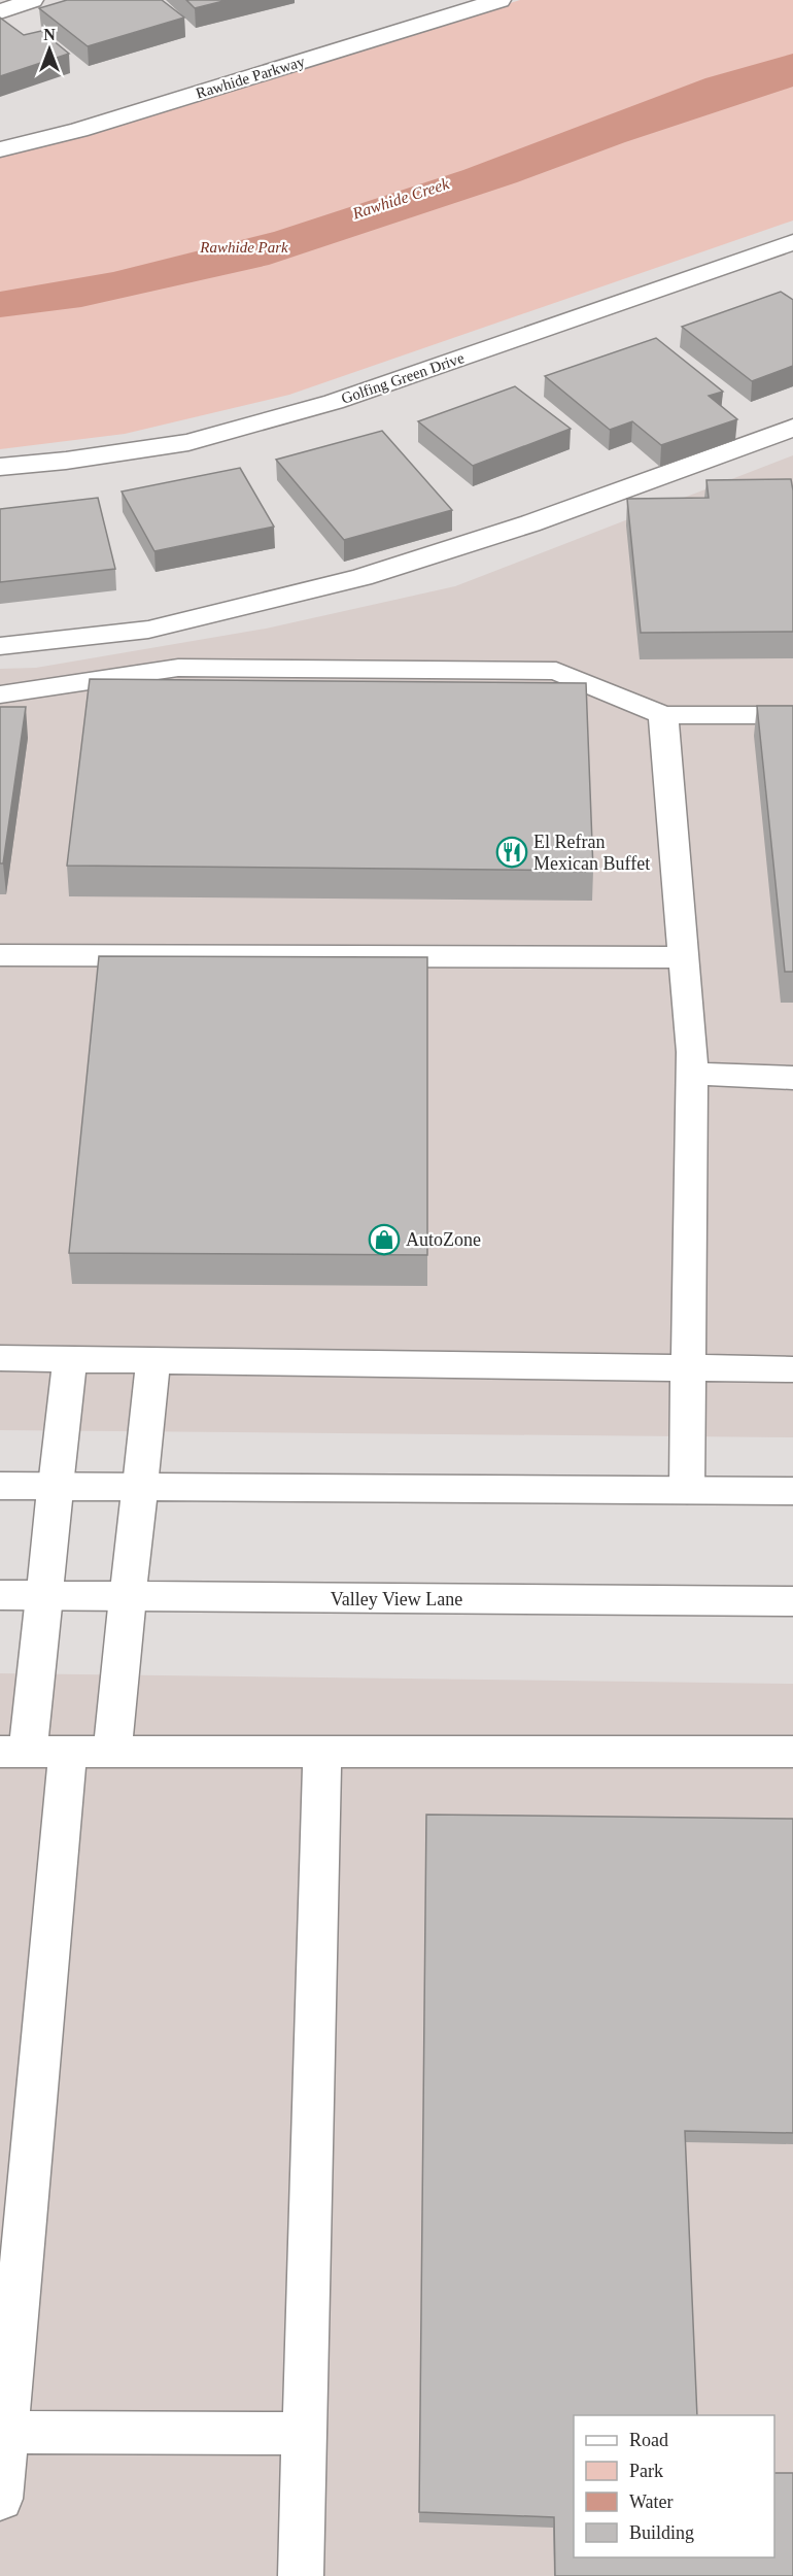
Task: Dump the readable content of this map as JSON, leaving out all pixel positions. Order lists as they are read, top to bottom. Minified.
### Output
{"streets":{"street":["Rawhide Parkway","Golfing Green Drive","Valley View Lane"]},"water":["Rawhide Creek"],"parks":["Rawhide Park"],"places":{"restaurant":["El Refran Mexican Buffet"],"shop":["AutoZone"]},"legend":["Road","Park","Water","Building"],"north":"top"}
